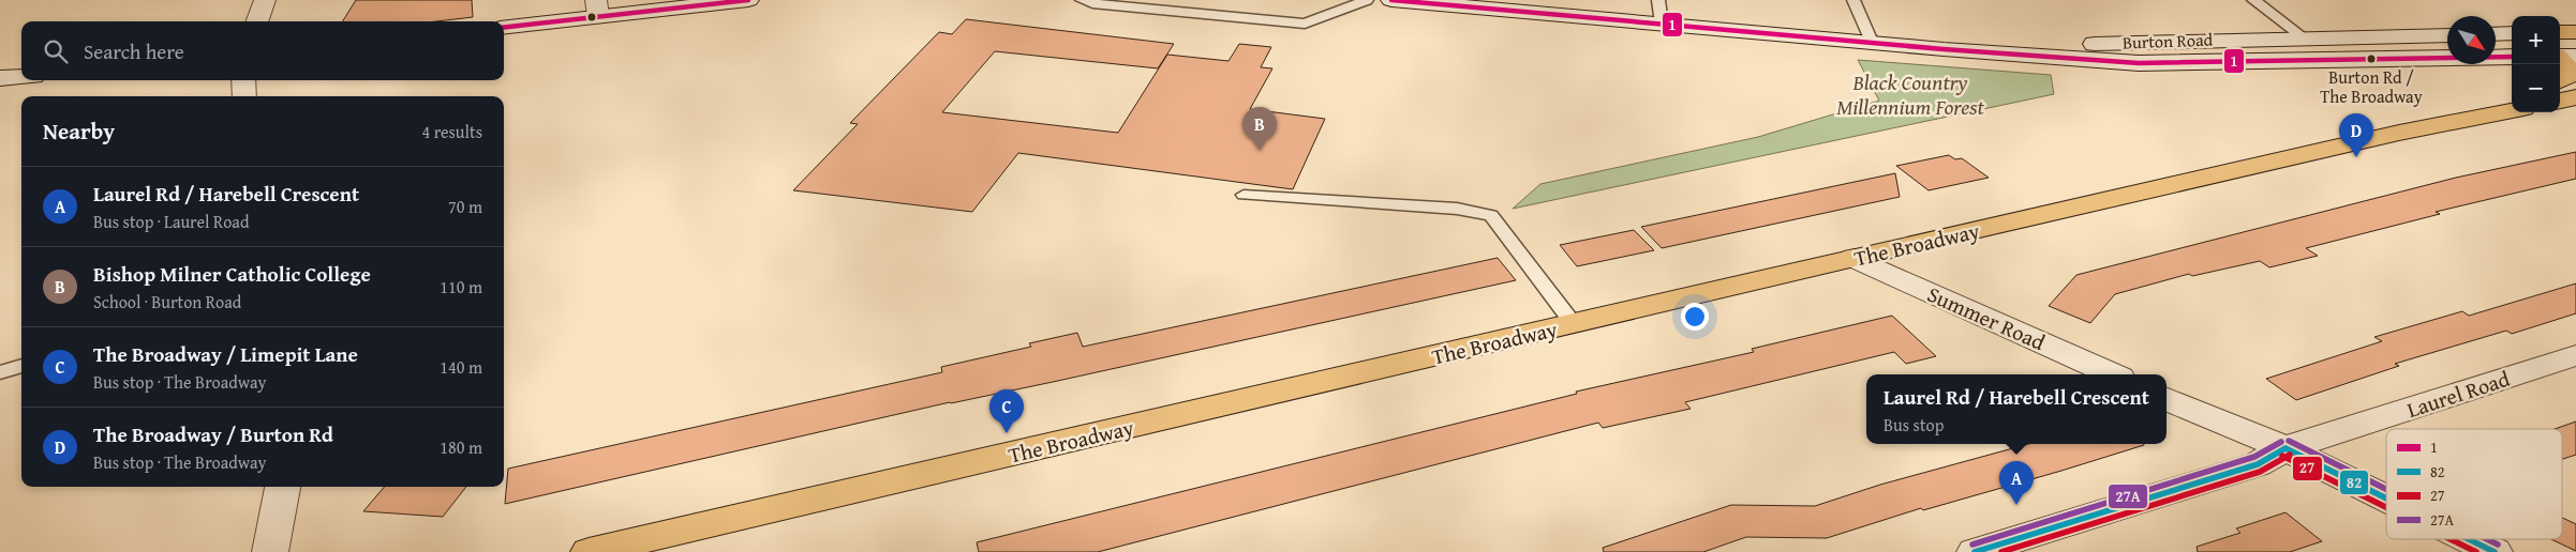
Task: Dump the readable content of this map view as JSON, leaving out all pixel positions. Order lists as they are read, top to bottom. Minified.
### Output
{"streets":{"main road":["Burton Road","The Broadway","Summer Road","Laurel Road"]},"crossings":[["The Broadway","Summer Road"]],"parks":["Black Country Millennium Forest"],"places":["Burton Rd / The Broadway"],"lines":["transit line 1","transit line 27A","transit line 82","transit line 27"],"legend":["1","82","27","27A"],"north":"bottom right","page":{"map_buttons":["+","−"],"search":"Search here","heading":["Nearby","4 results"],"pins":["B","D","C","A"],"list":[{"mark":"A","name":"Laurel Rd / Harebell Crescent","note":"Bus stop · Laurel Road","value":"70 m"},{"mark":"B","name":"Bishop Milner Catholic College","note":"School · Burton Road","value":"110 m"},{"mark":"C","name":"The Broadway / Limepit Lane","note":"Bus stop · The Broadway","value":"140 m"},{"mark":"D","name":"The Broadway / Burton Rd","note":"Bus stop · The Broadway","value":"180 m"}],"popup":["Laurel Rd / Harebell Crescent","Bus stop"]}}
